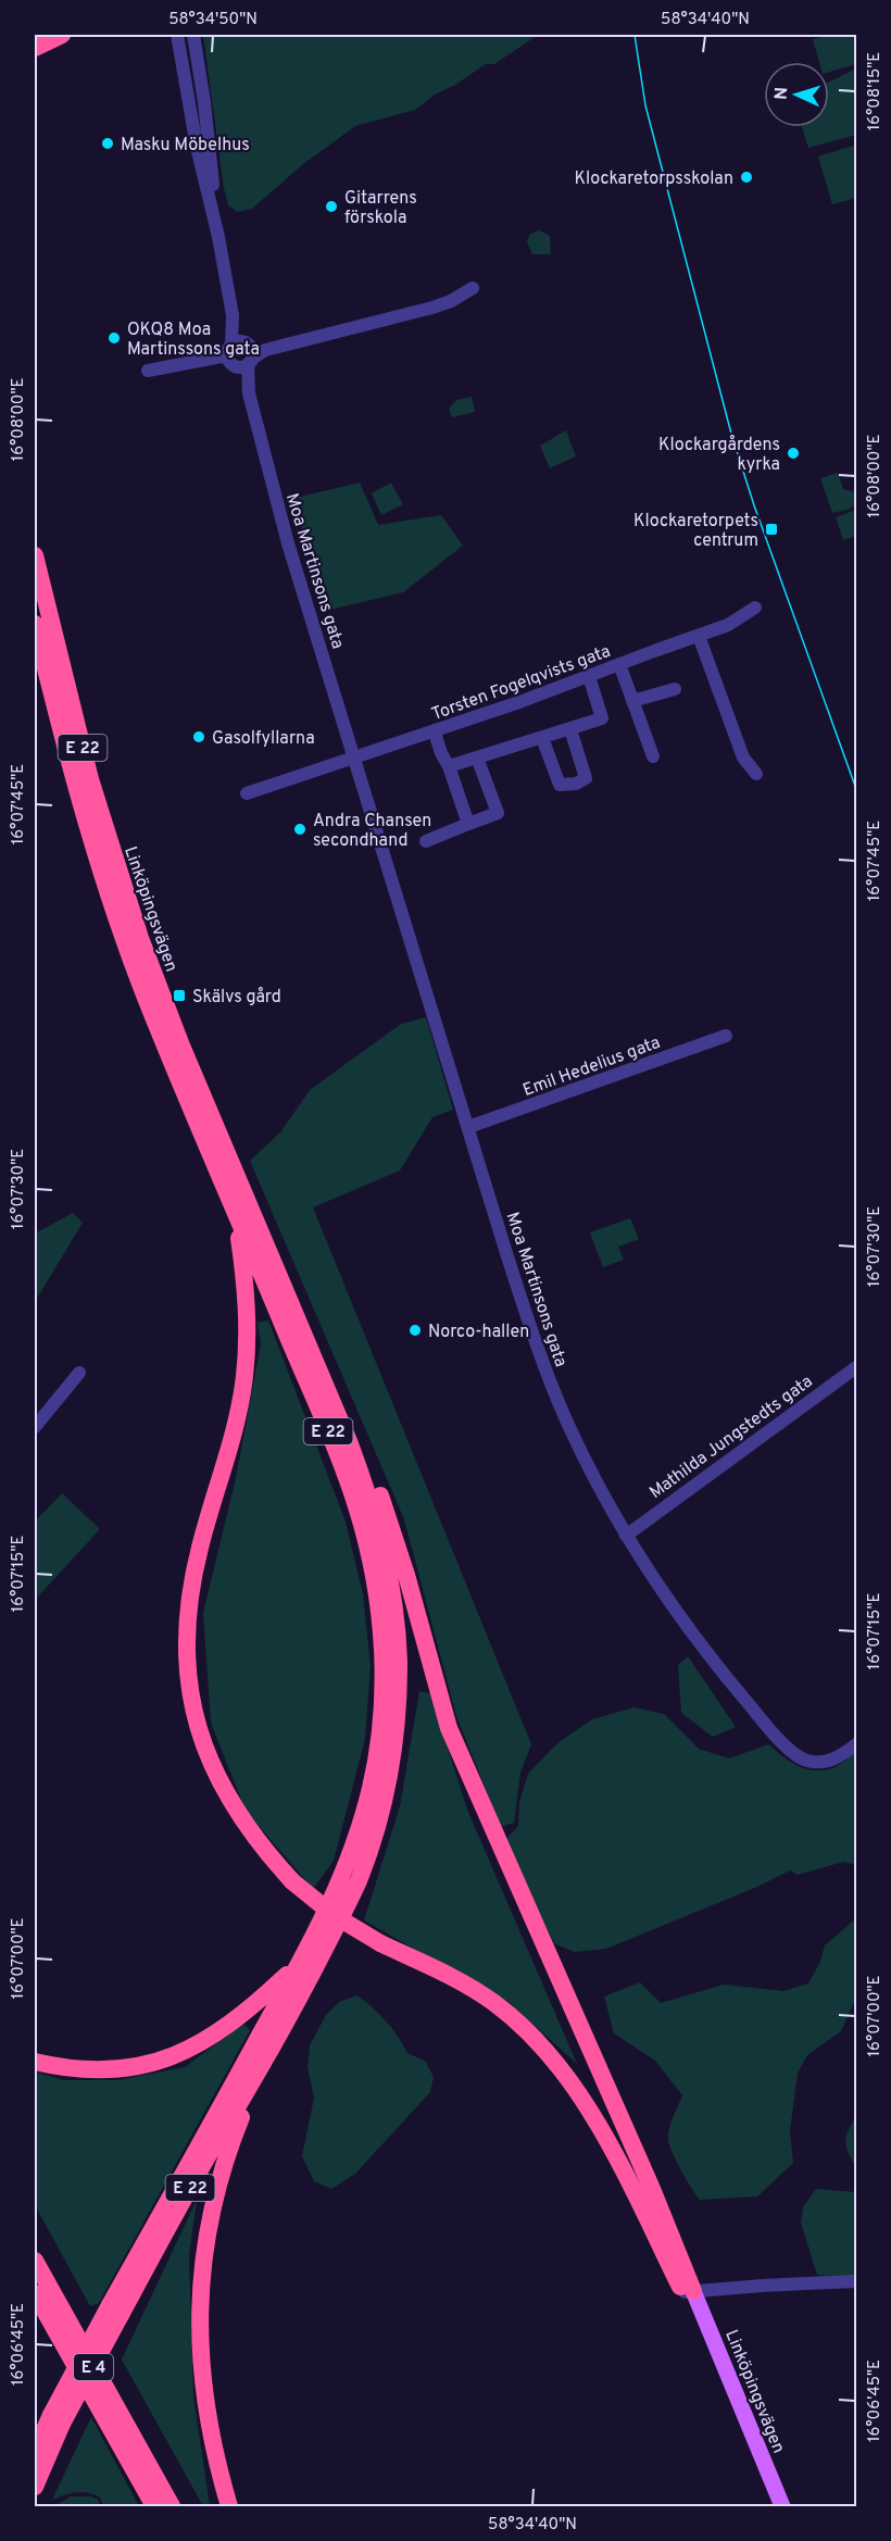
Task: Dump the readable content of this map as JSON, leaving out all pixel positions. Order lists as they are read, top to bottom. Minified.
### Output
{"streets":{"highway":["E 22","Linköpingsvägen","E 4"],"street":["Moa Martinsons gata","Torsten Fogelqvists gata","Emil Hedelius gata","Mathilda Jungstedts gata"]},"crossings":[["Moa Martinsons gata","Torsten Fogelqvists gata"],["Moa Martinsons gata","Emil Hedelius gata"],["Moa Martinsons gata","Mathilda Jungstedts gata"],["E 22","Linköpingsvägen"]],"places":{"other":["Masku Möbelhus","Klockaretorpsskolan","Gitarrens förskola","OKQ8 Moa Martinssons gata","Klockargårdens kyrka","Gasolfyllarna","Andra Chansen secondhand","Norco-hallen"],"transit":["Klockaretorpets centrum","Skälvs gård"]},"north":"left","coordinates":["58°34'50\"N","58°34'40\"N","16°08'15\"E","16°08'00\"E","16°07'45\"E","16°07'30\"E","16°07'15\"E","16°07'00\"E","16°06'45\"E"]}
